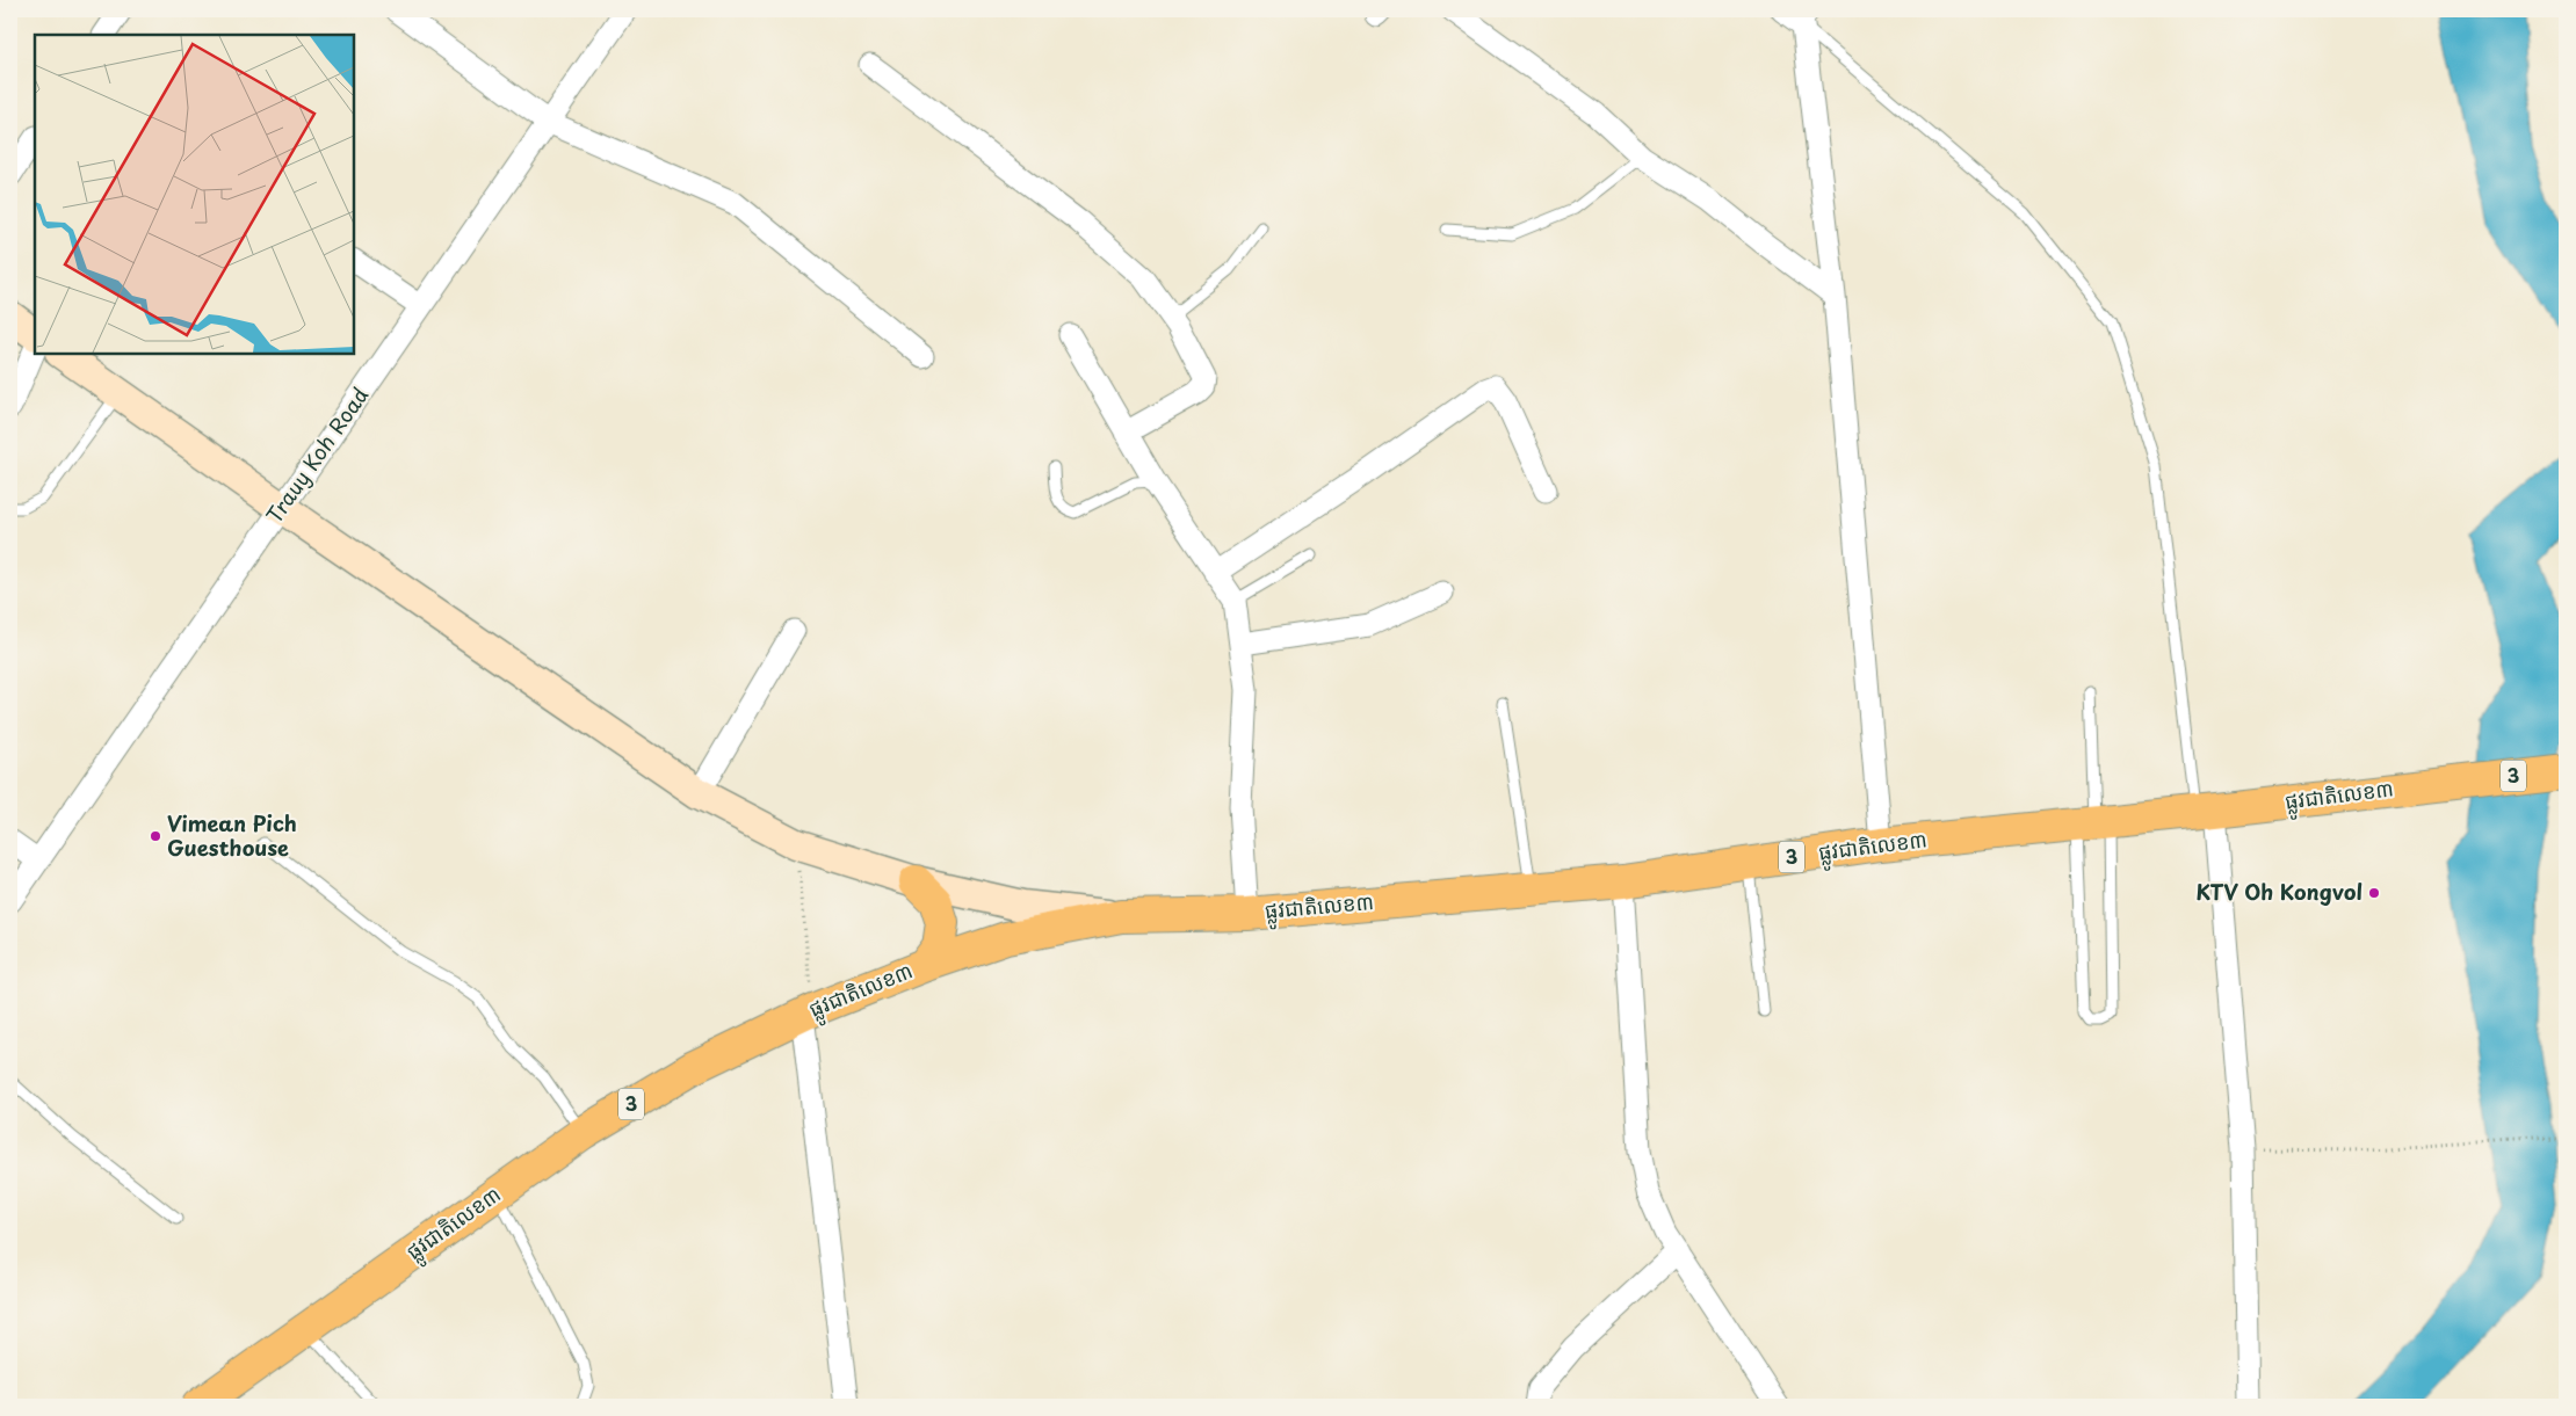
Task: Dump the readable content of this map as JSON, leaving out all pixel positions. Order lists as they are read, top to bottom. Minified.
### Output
{"streets":{"highway":["3","ផ្លូវជាតិលេខ៣"],"street":["Trauy Koh Road"]},"places":["Vimean Pich Guesthouse","KTV Oh Kongvol"]}
